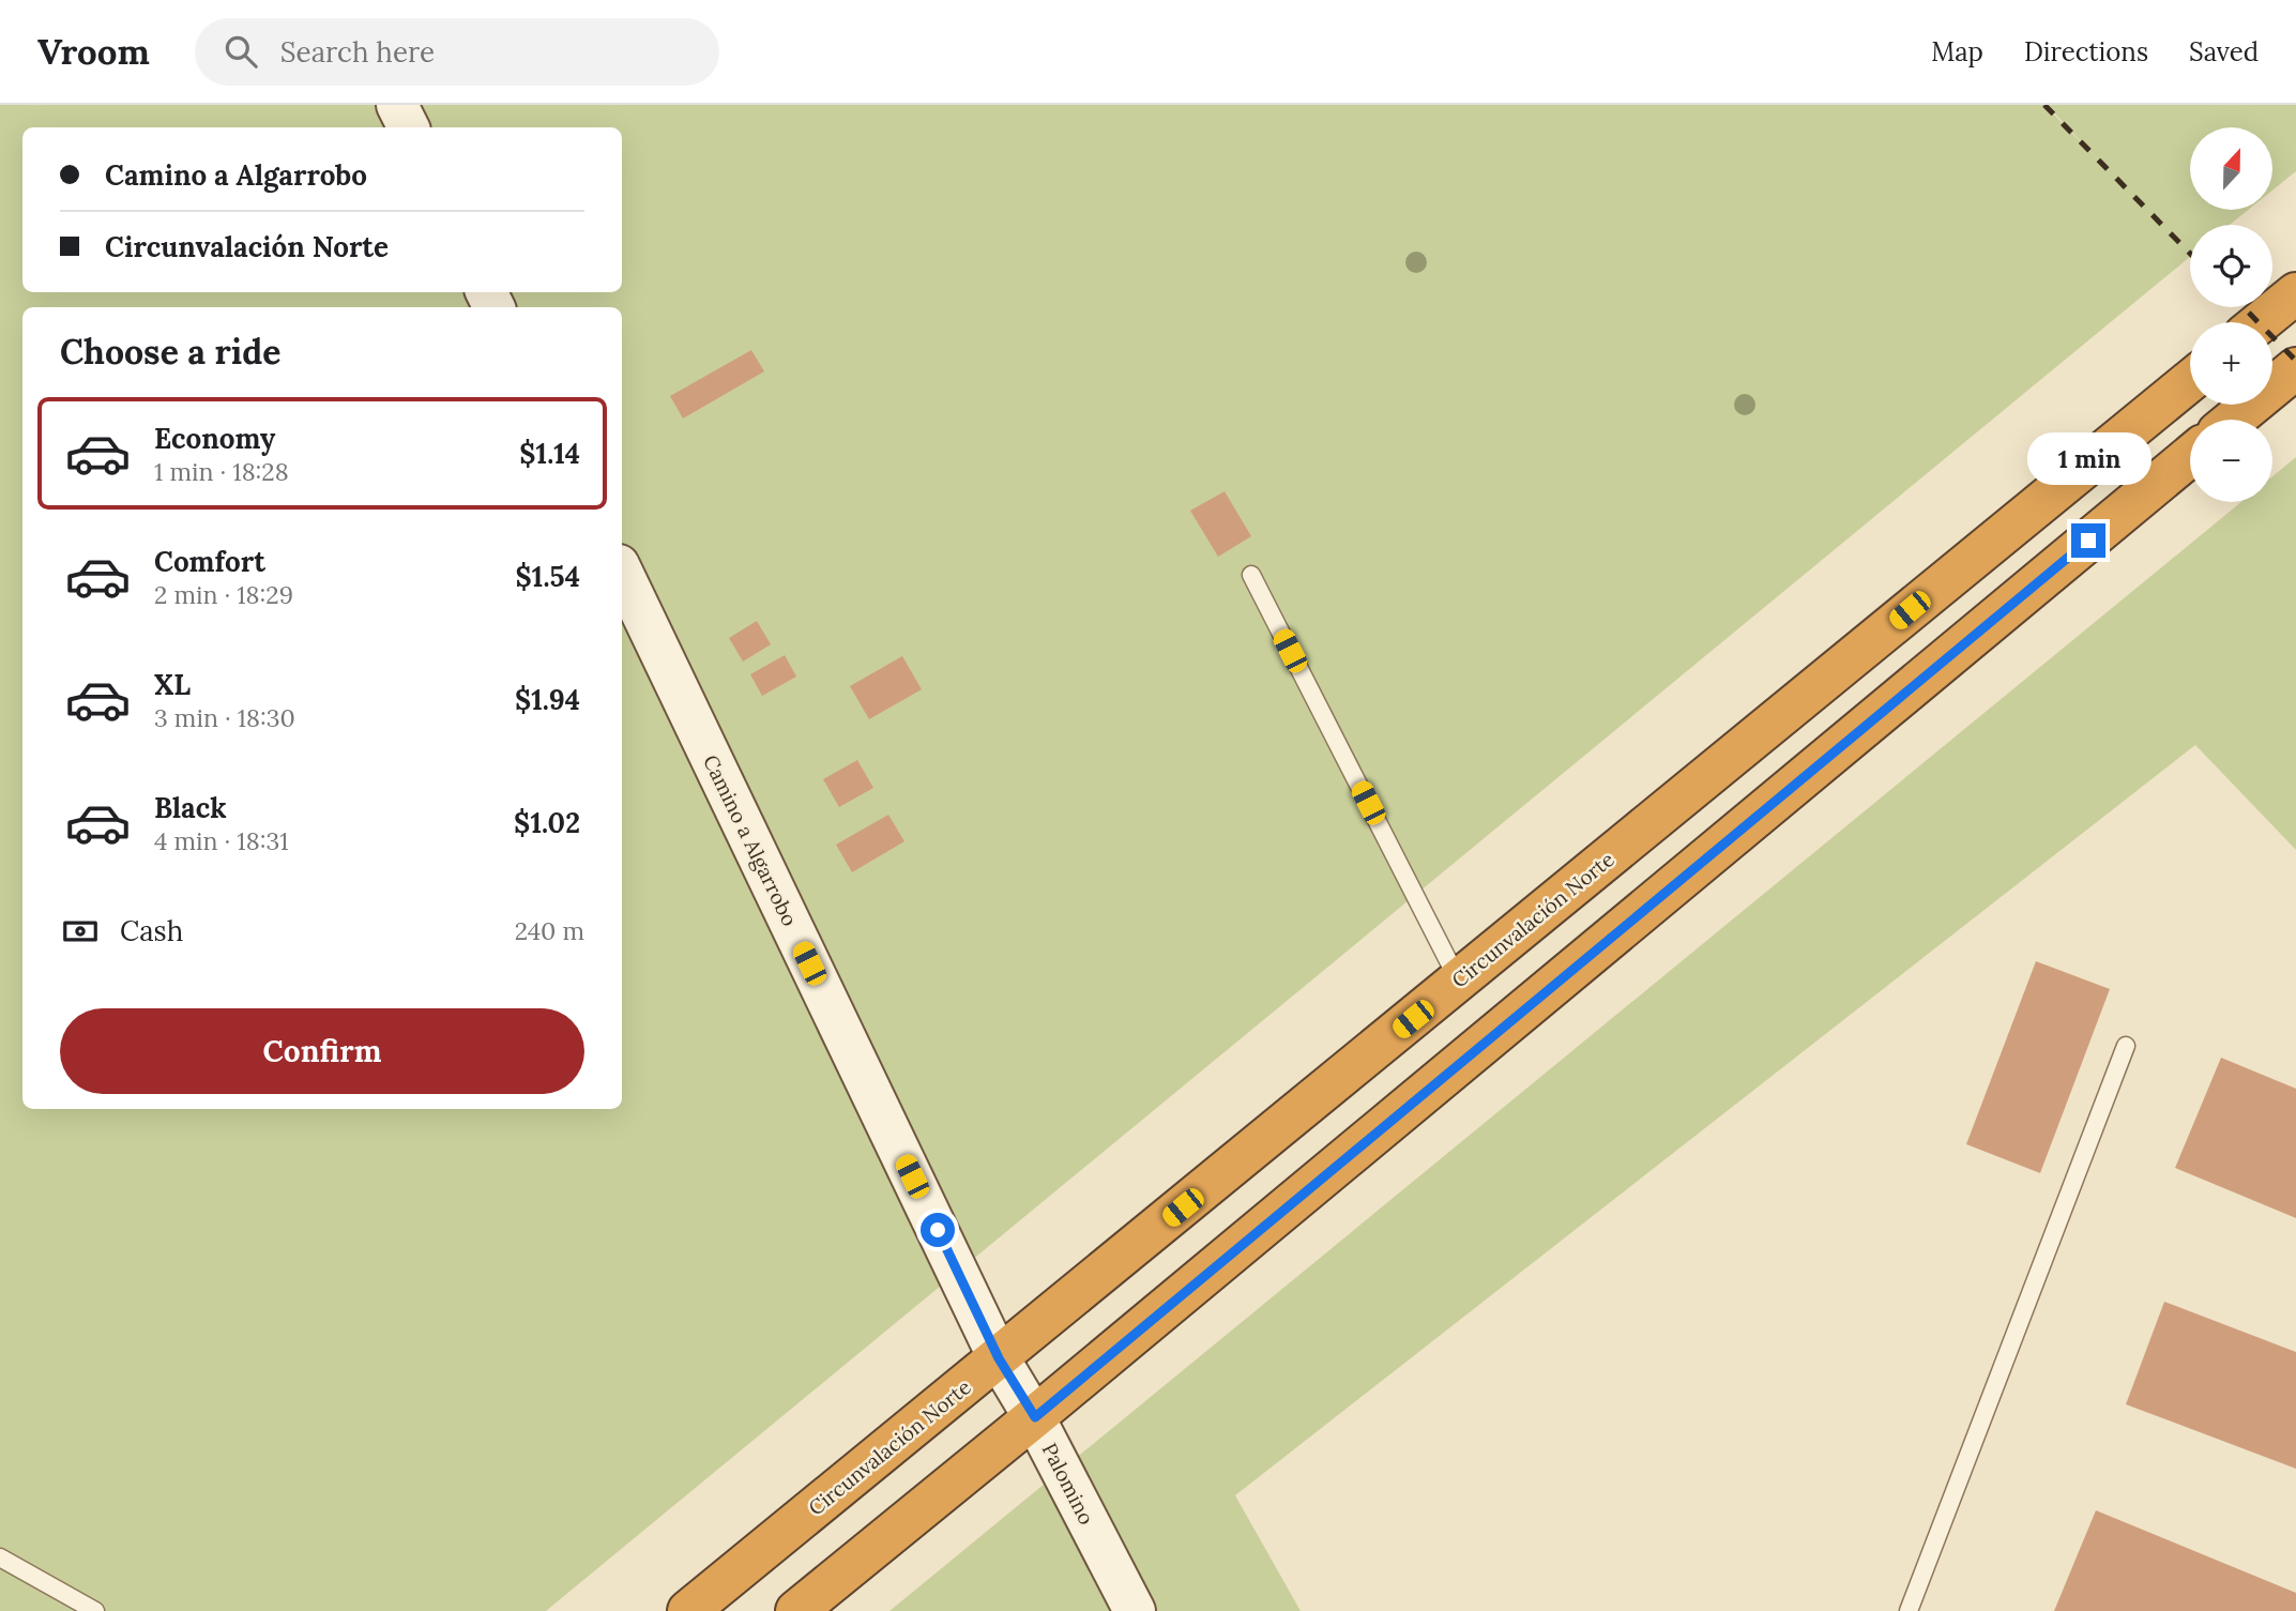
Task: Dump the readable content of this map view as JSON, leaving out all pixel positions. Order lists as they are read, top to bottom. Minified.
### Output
{"streets":{"highway":["Circunvalación Norte"],"street":["Camino a Algarrobo","Palomino"]},"crossings":[["Camino a Algarrobo","Circunvalación Norte"],["Camino a Algarrobo","Palomino"],["Circunvalación Norte","Palomino"]],"north":"top","page":{"header":"Vroom","search":"Search here","nav":["Map","Directions","Saved"],"map_buttons":["+","−"],"banner":["Camino a Algarrobo","Circunvalación Norte"],"heading":"Choose a ride","list":[{"name":"Economy","note":"1 min · 18:28","value":"$1.14"},{"name":"Comfort","note":"2 min · 18:29","value":"$1.54"},{"name":"XL","note":"3 min · 18:30","value":"$1.94"},{"name":"Black","note":"4 min · 18:31","value":"$1.02"}],"bubble":"1 min","pay":["Cash","240 m"],"buttons":"Confirm"}}
